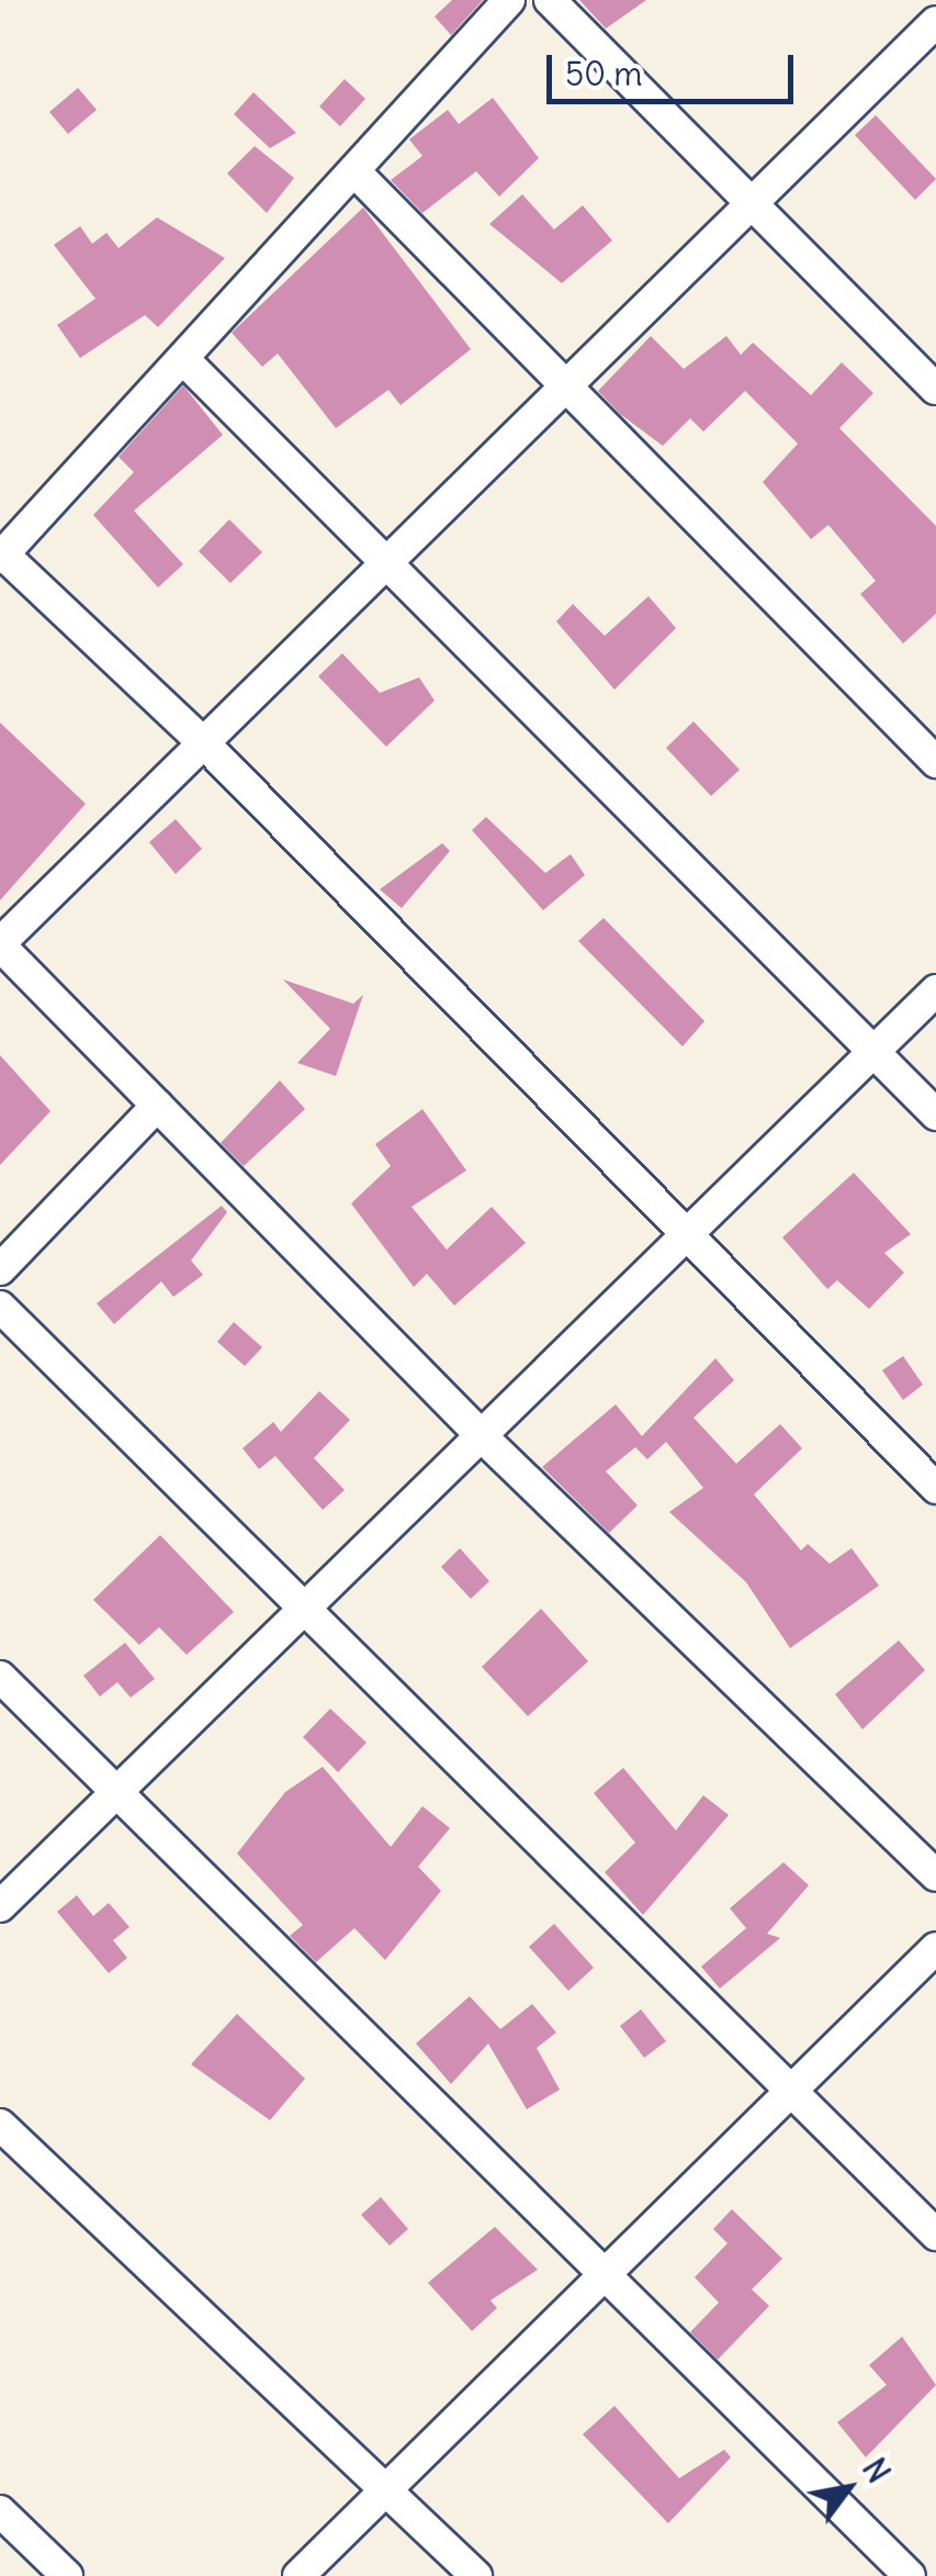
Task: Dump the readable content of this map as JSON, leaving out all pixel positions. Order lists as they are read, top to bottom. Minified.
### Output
{"scale_bar":"50 m","north":"top right"}
